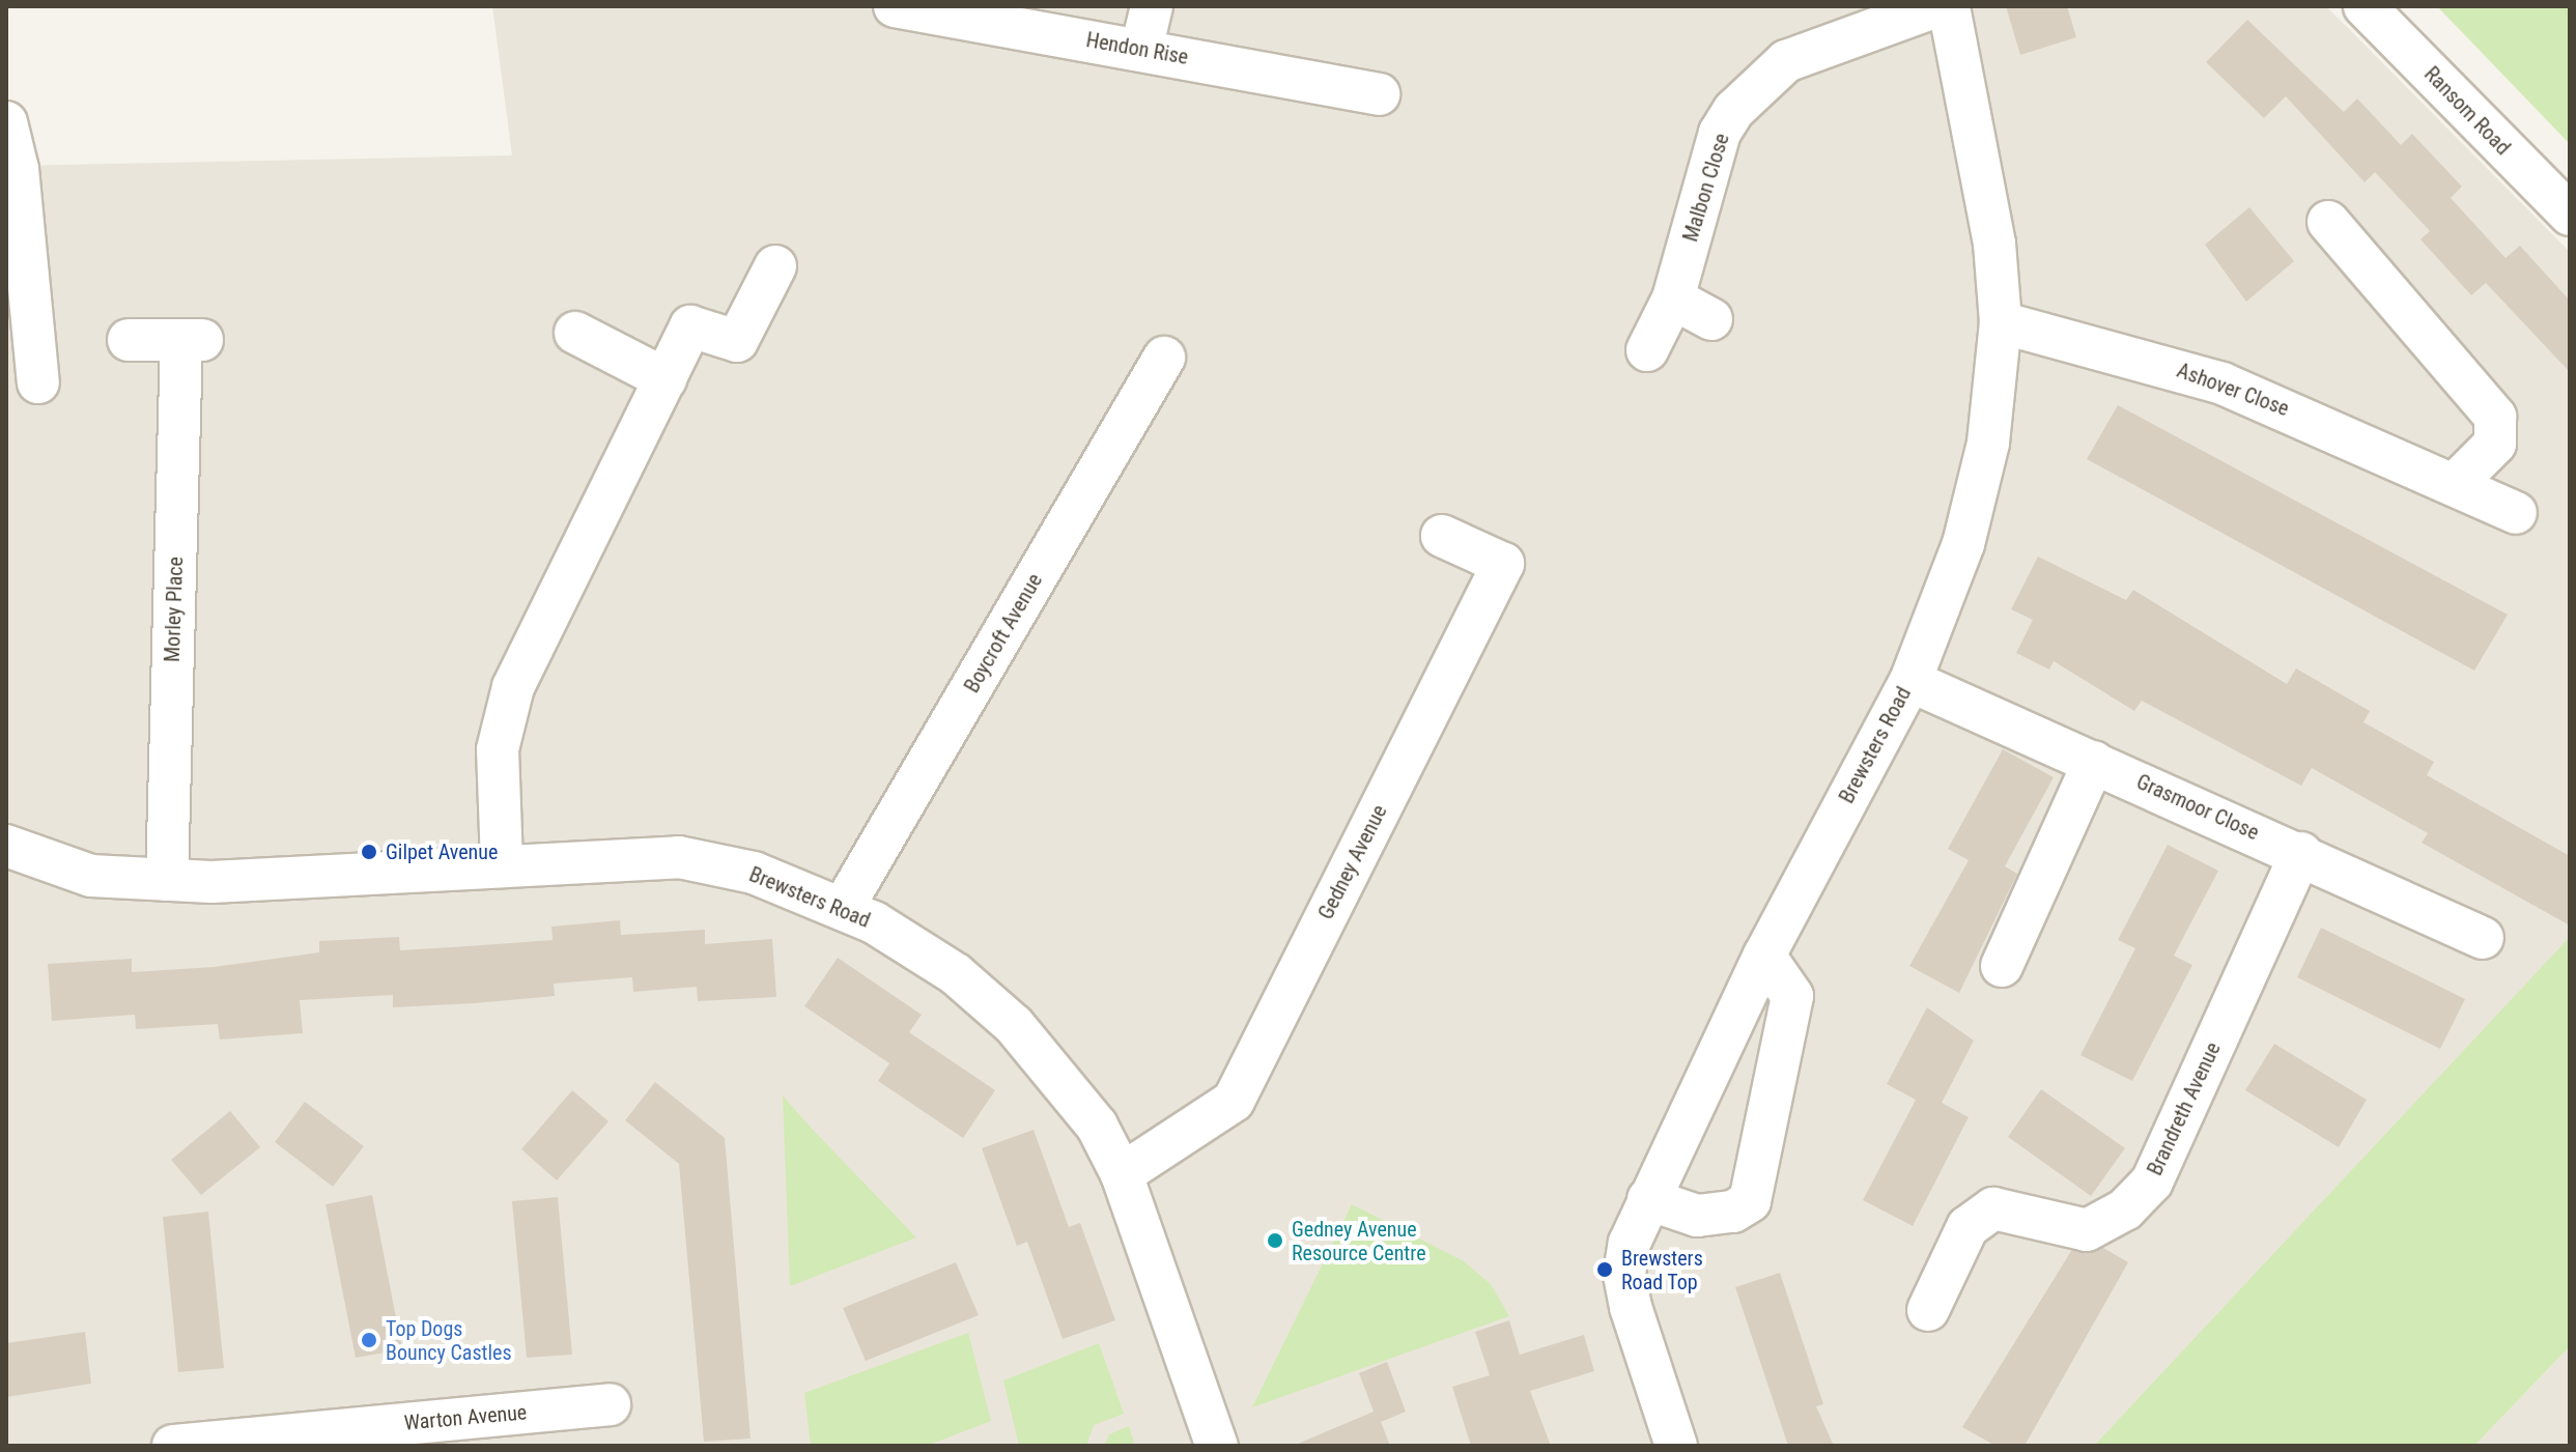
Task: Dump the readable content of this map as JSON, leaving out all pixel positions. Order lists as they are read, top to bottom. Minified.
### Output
{"streets":{"street":["Hendon Rise","Ransom Road","Malbon Close","Ashover Close","Morley Place","Boycroft Avenue","Brewsters Road","Grasmoor Close","Gedney Avenue","Brandreth Avenue","Warton Avenue"]},"crossings":[["Ashover Close","Brewsters Road"],["Morley Place","Brewsters Road"],["Boycroft Avenue","Brewsters Road"],["Brewsters Road","Grasmoor Close"],["Brewsters Road","Gedney Avenue"],["Grasmoor Close","Brandreth Avenue"]],"places":["Gilpet Avenue","Gedney Avenue Resource Centre","Brewsters Road Top","Top Dogs Bouncy Castles"]}
